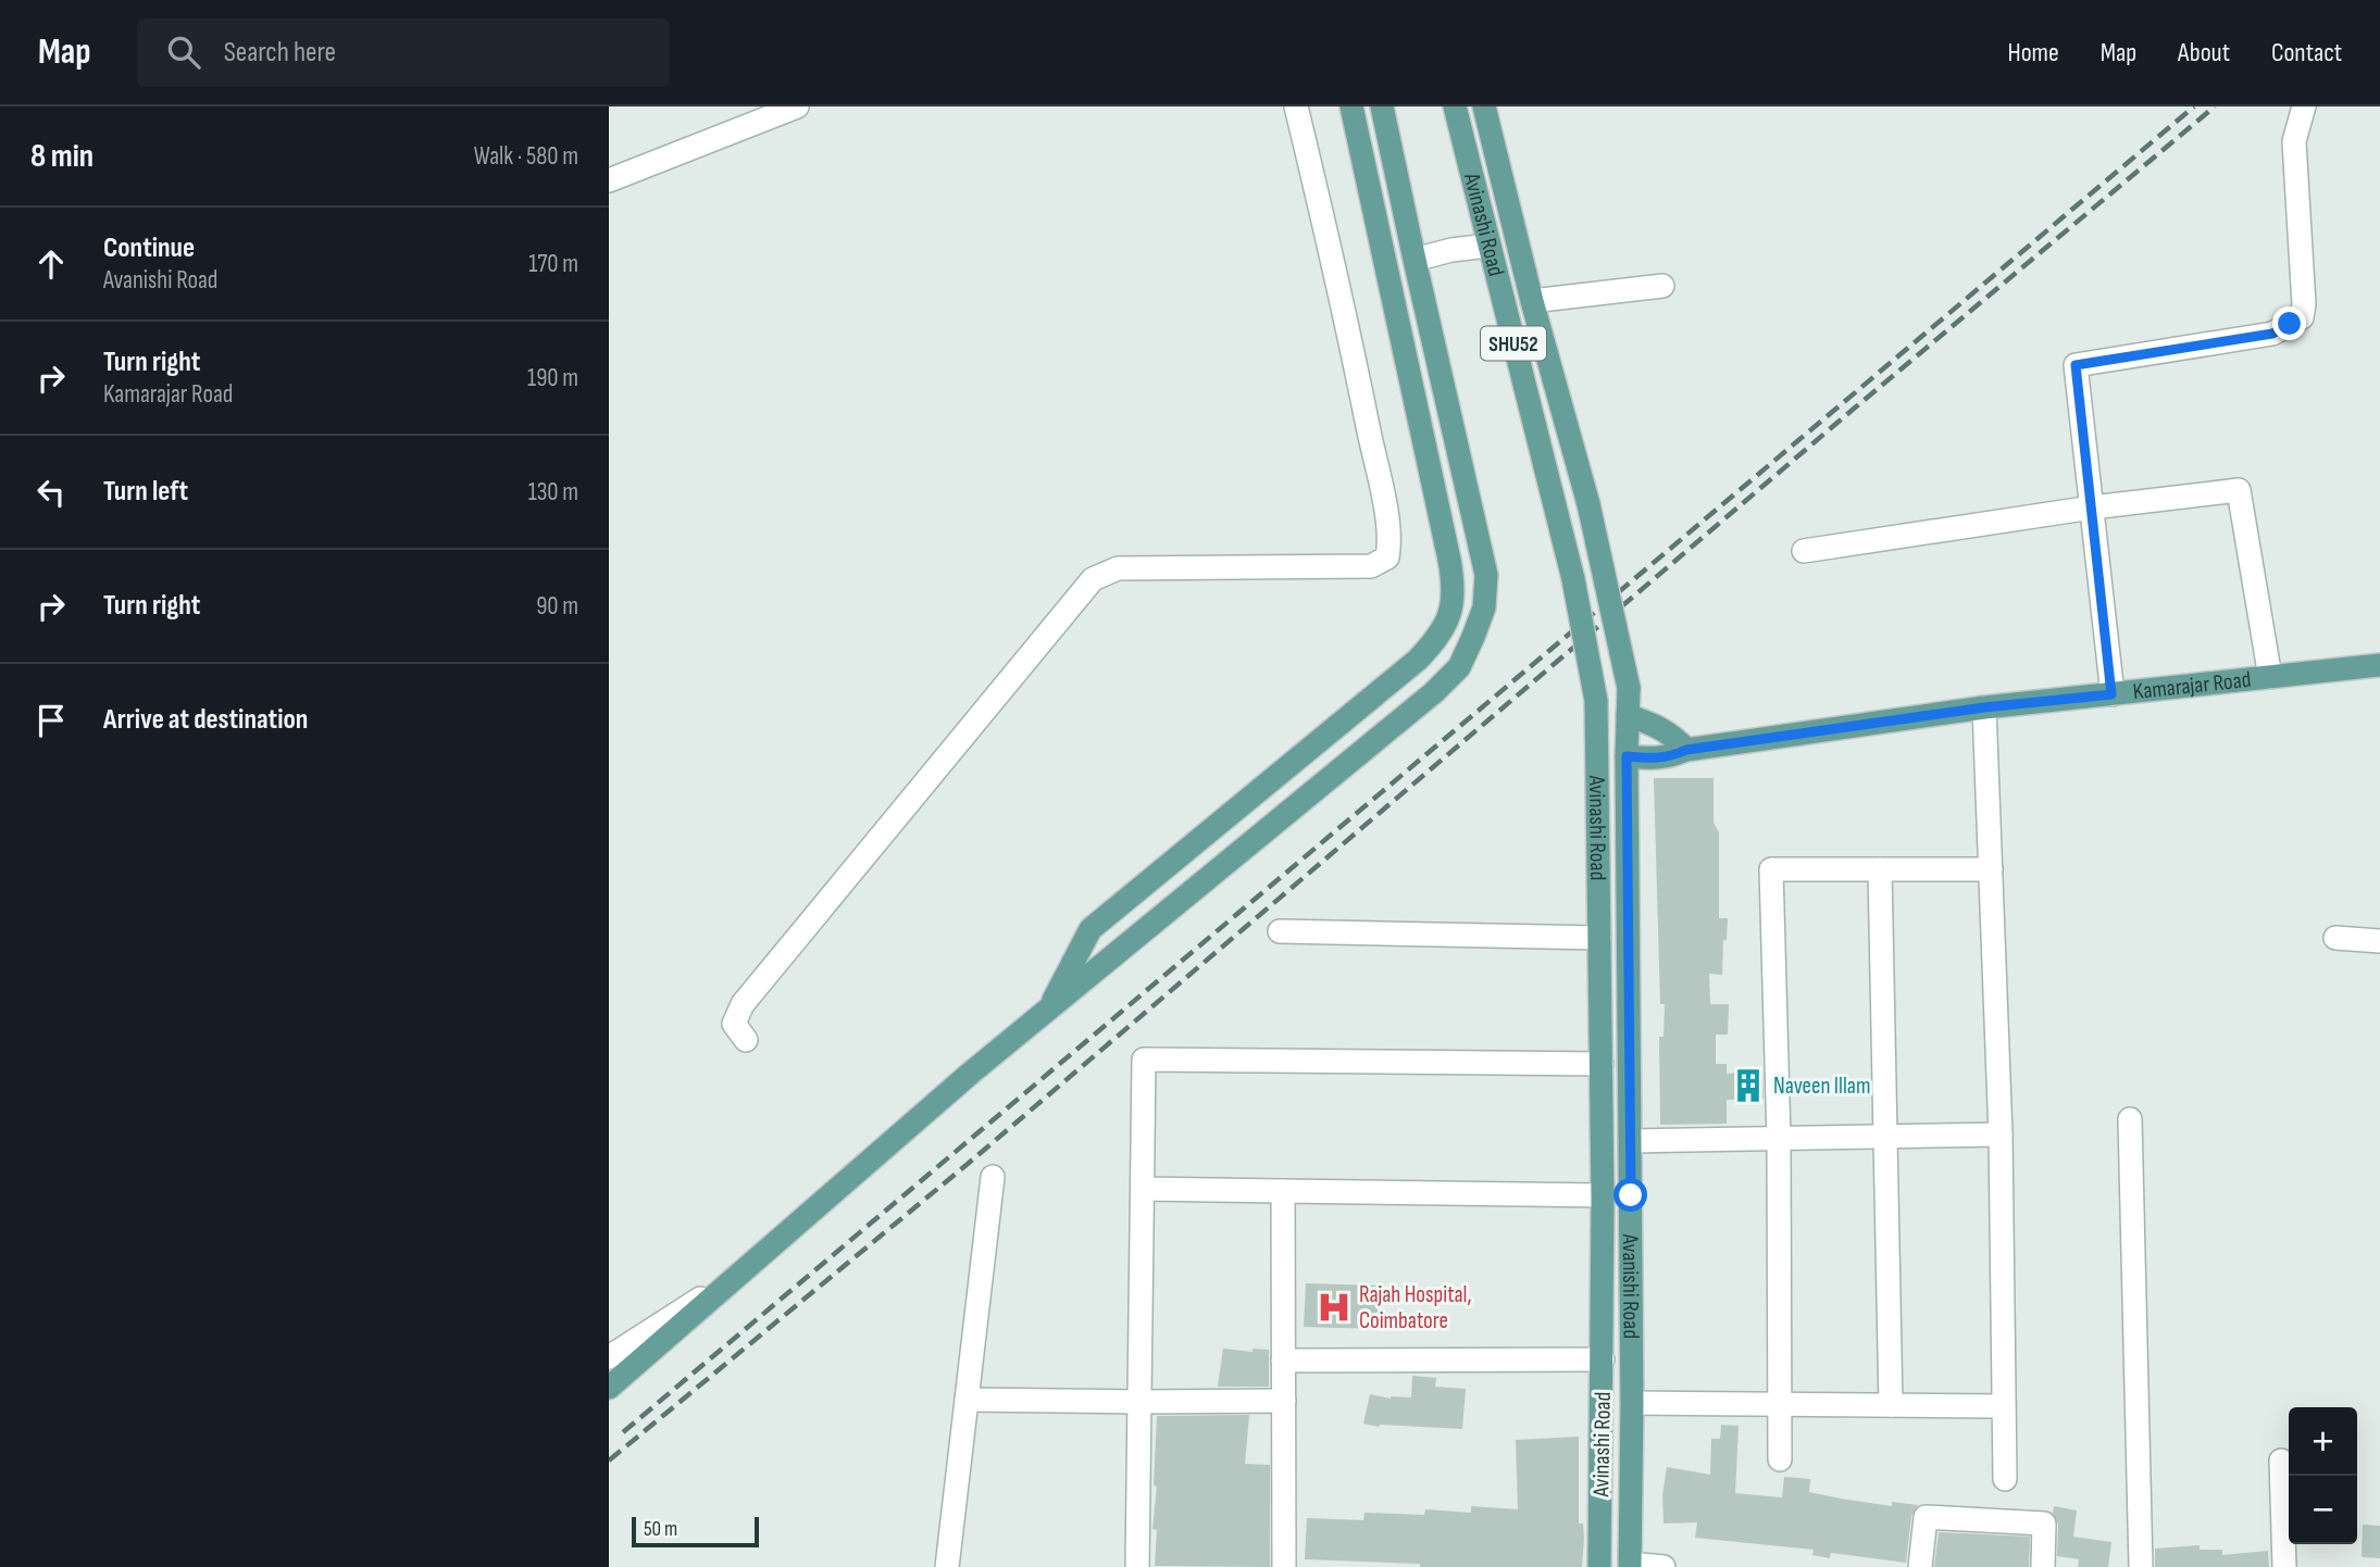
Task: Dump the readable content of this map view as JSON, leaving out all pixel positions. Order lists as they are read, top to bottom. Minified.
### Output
{"streets":{"main road":["Avinashi Road","SHU52","Kamarajar Road","Avanishi Road"]},"crossings":[["Avinashi Road","Avanishi Road"],["Kamarajar Road","Avanishi Road"]],"places":{"building":["Naveen Illam"],"hospital":["Rajah Hospital, Coimbatore"]},"scale_bar":"50 m","page":{"header":"Map","search":"Search here","nav":["Home","Map","About","Contact"],"heading":["8 min","Walk · 580 m"],"list":[["Continue","Avanishi Road","170 m"],["Turn right","Kamarajar Road","190 m"],["Turn left","130 m"],["Turn right","90 m"],"Arrive at destination"],"map_buttons":["+","−"],"scale":"50 m"}}
